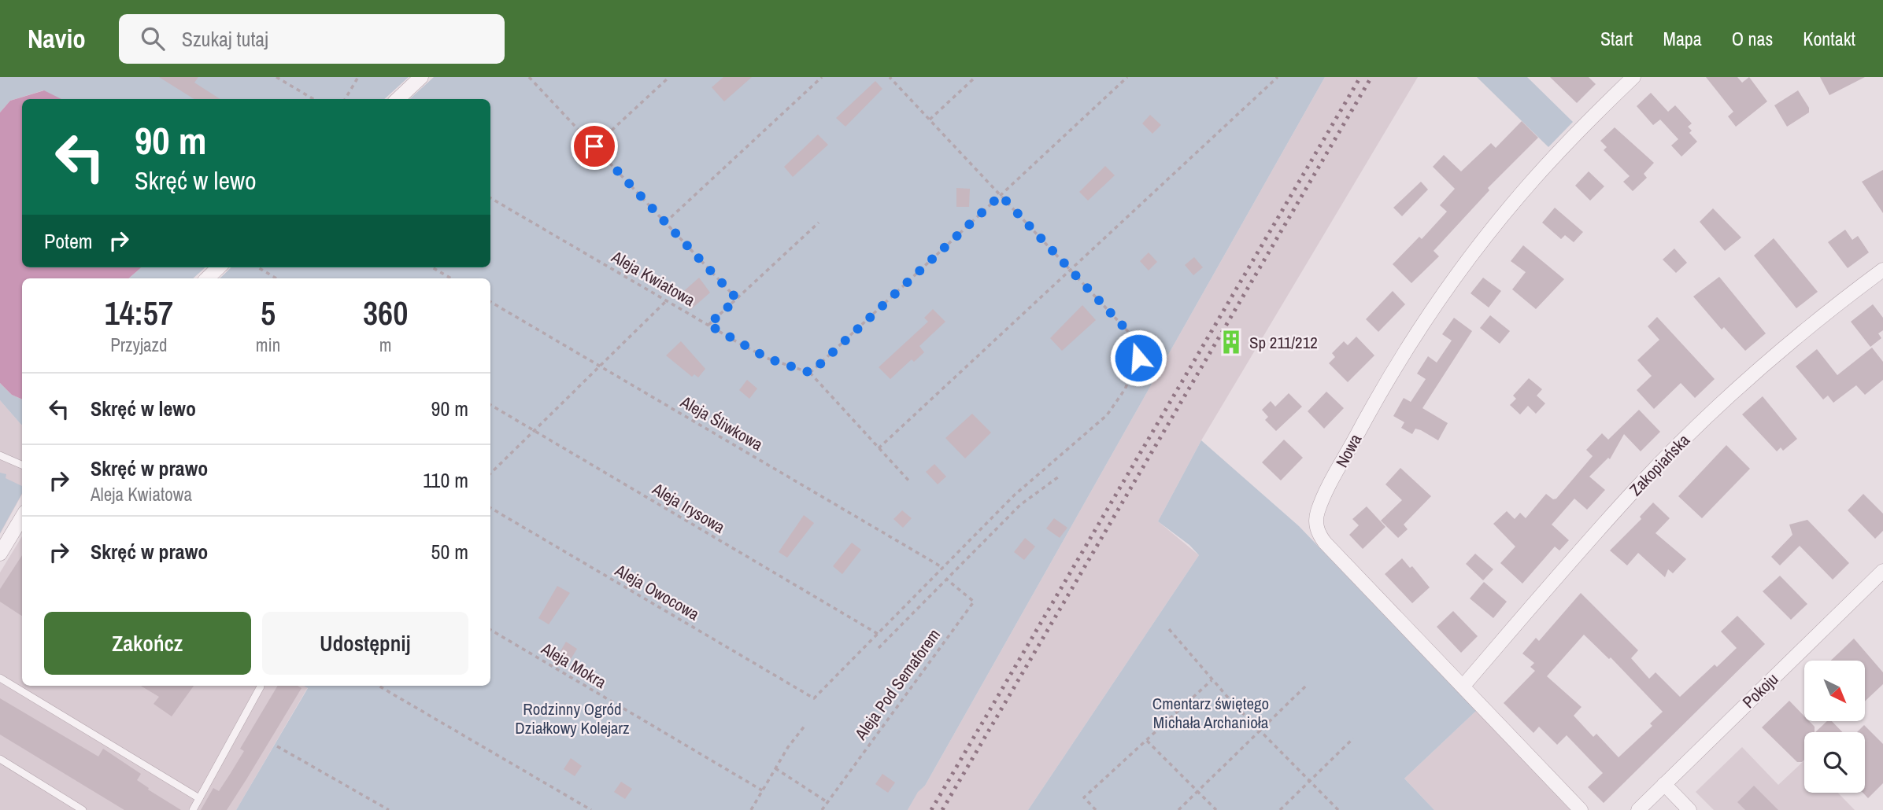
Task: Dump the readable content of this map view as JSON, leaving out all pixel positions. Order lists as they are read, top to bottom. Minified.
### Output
{"streets":{"street":["Nowa","Zakopiańska","Pokoju"],"path":["Aleja Kwiatowa","Aleja Śliwkowa","Aleja Irysowa","Aleja Owocowa","Aleja Mokra","Aleja Pod Semaforem"]},"crossings":[["Nowa","Zakopiańska"],["Aleja Irysowa","Aleja Owocowa"]],"parks":["Cmentarz świętego Michała Archanioła","Rodzinny Ogród Działkowy Kolejarz"],"places":{"building":["Sp 211/212"]},"north":"bottom right","page":{"header":"Navio","search":"Szukaj tutaj","nav":["Start","Mapa","O nas","Kontakt"],"turn":["90 m","Skręć w lewo"],"then":"Potem","eta":["14:57","Przyjazd","5","min","360","m"],"list":[{"name":"Skręć w lewo","value":"90 m"},{"name":"Skręć w prawo","note":"Aleja Kwiatowa","value":"110 m"},{"name":"Skręć w prawo","value":"50 m"}],"buttons":["Zakończ","Udostępnij"]}}
